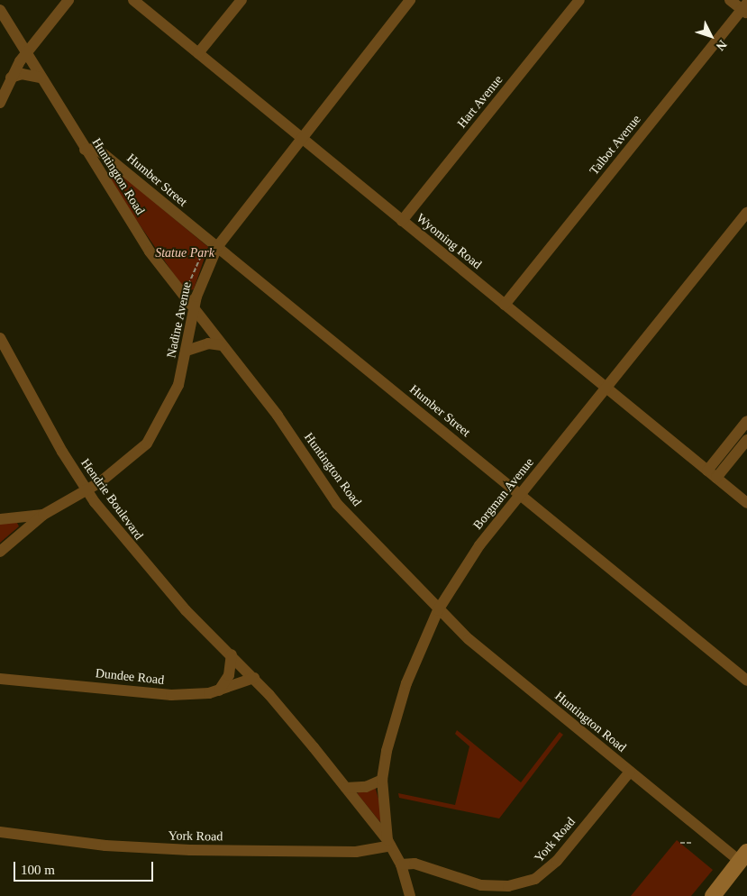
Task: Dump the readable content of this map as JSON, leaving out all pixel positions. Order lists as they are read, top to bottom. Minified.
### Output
{"streets":{"street":["Hart Avenue","Talbot Avenue","Huntington Road","Humber Street","Wyoming Road","Nadine Avenue","Borgman Avenue","Hendrie Boulevard","Dundee Road","York Road"]},"crossings":[["Hart Avenue","Wyoming Road"],["Talbot Avenue","Wyoming Road"],["Huntington Road","Humber Street"],["Huntington Road","Nadine Avenue"],["Huntington Road","Borgman Avenue"],["Huntington Road","York Road"],["Humber Street","Nadine Avenue"],["Humber Street","Borgman Avenue"],["Wyoming Road","Nadine Avenue"],["Wyoming Road","Borgman Avenue"],["Nadine Avenue","Hendrie Boulevard"],["Borgman Avenue","Hendrie Boulevard"],["Borgman Avenue","York Road"],["Hendrie Boulevard","Dundee Road"],["Hendrie Boulevard","York Road"]],"parks":["Statue Park"],"scale_bar":"100 m","north":"bottom right"}
